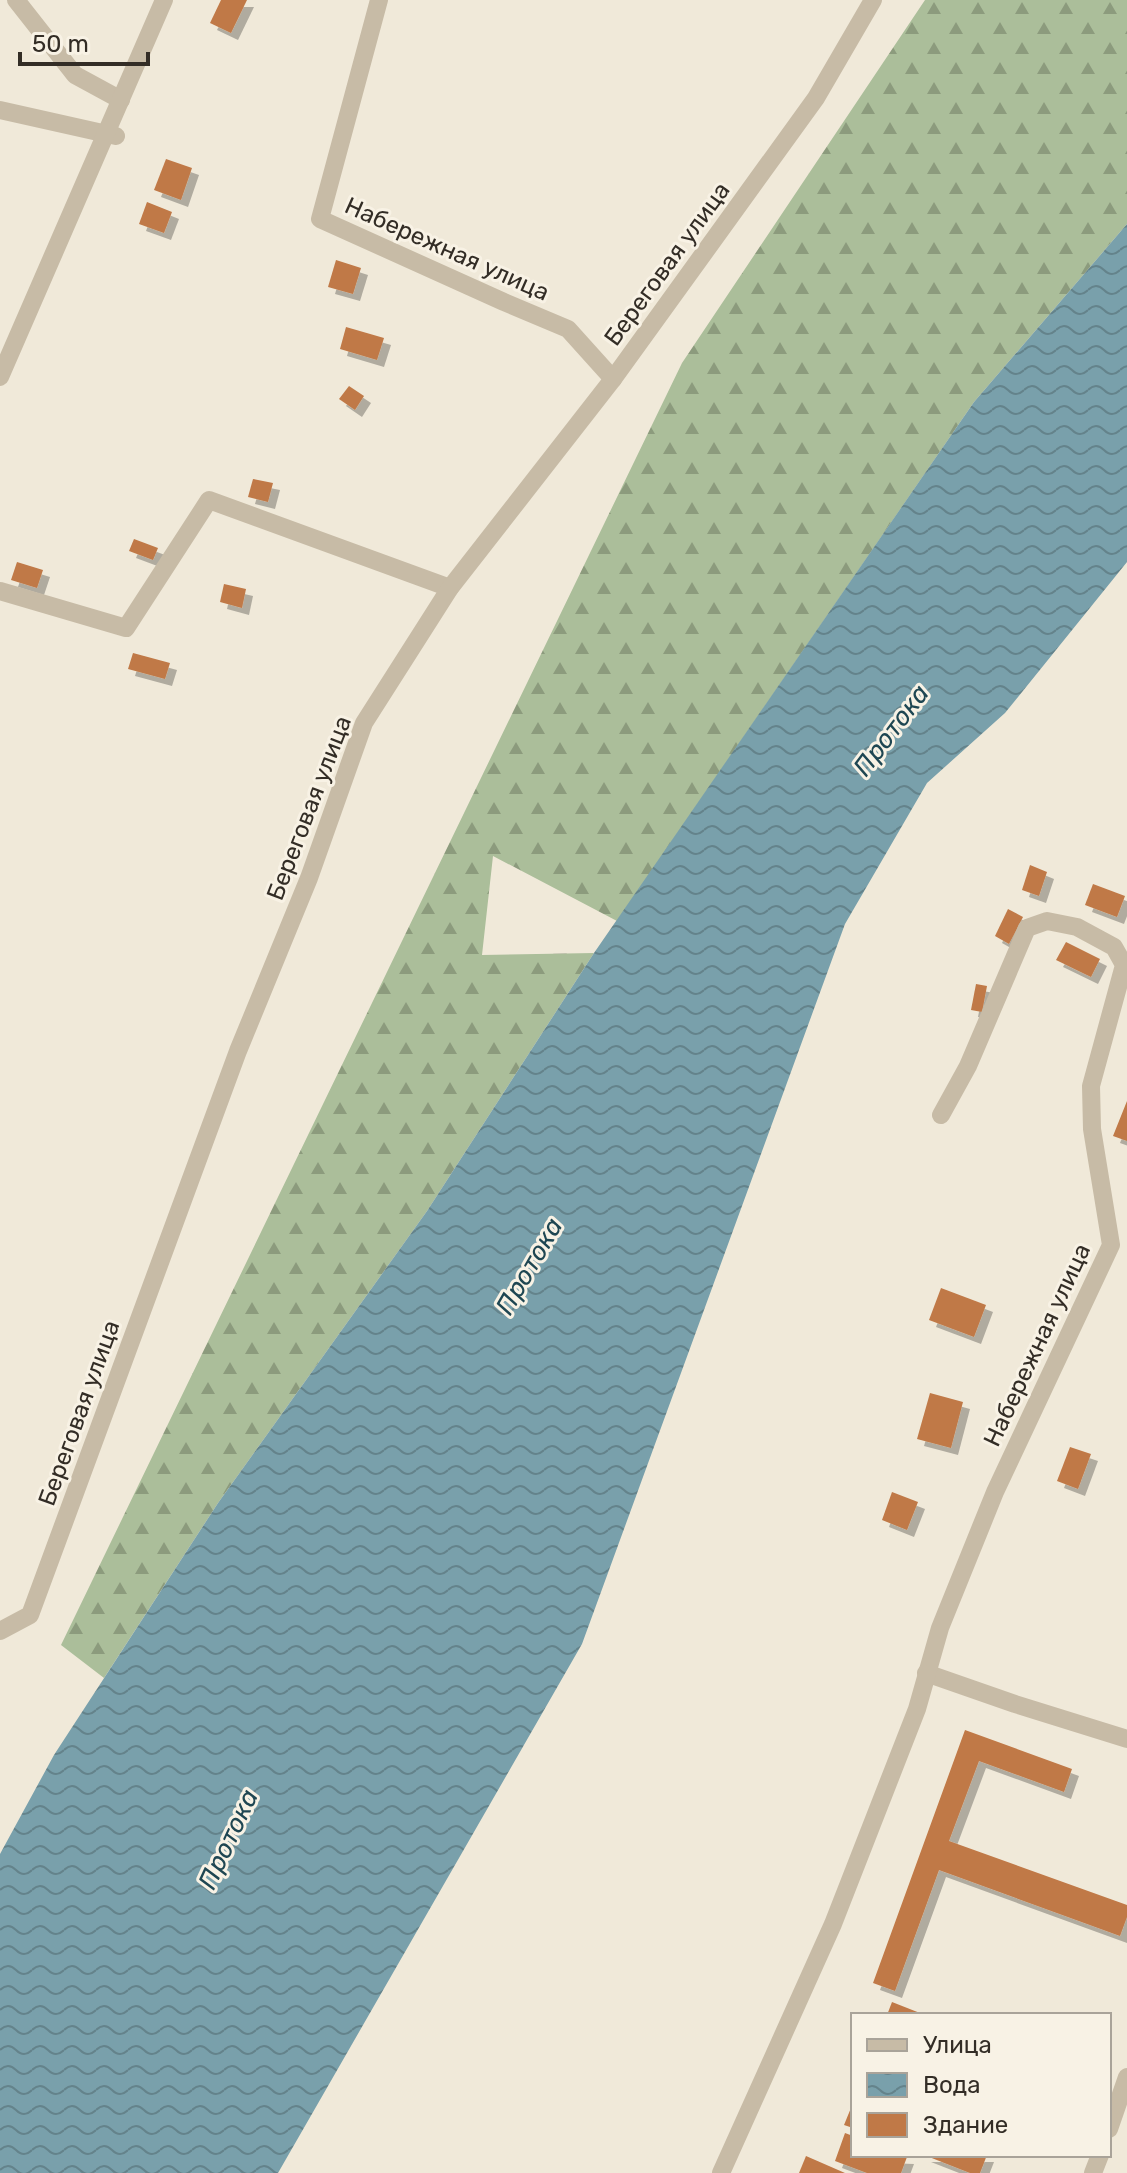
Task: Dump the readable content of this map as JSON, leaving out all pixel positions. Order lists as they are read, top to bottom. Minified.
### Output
{"streets":{"street":["Набережная улица","Береговая улица"]},"crossings":[["Набережная улица","Береговая улица"]],"water":["Протока"],"legend":["Улица","Вода","Здание"],"scale_bar":"50 m"}
